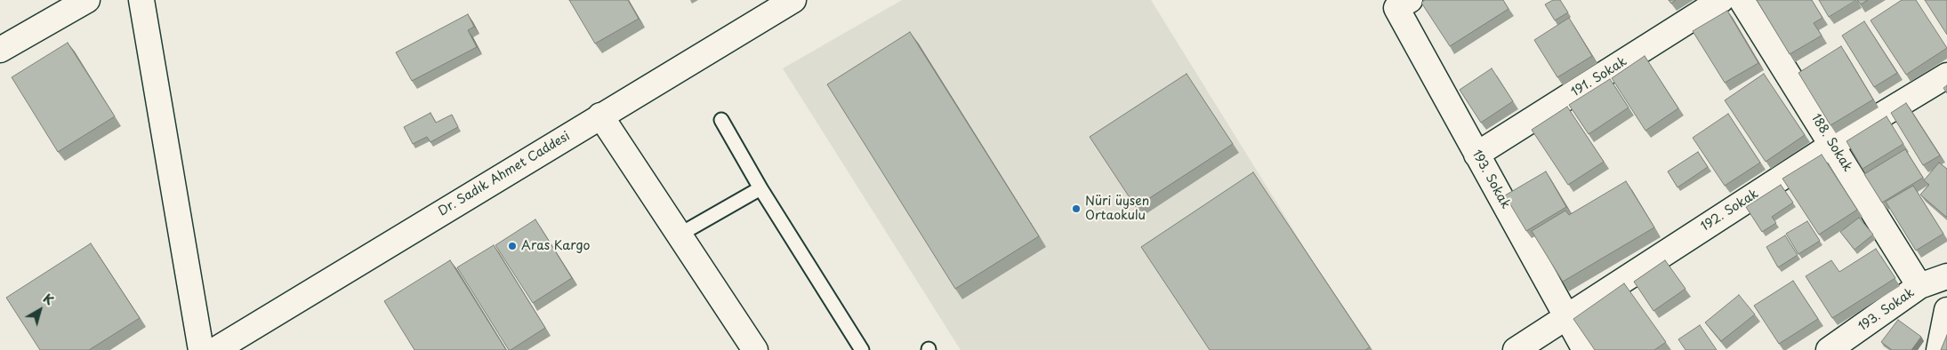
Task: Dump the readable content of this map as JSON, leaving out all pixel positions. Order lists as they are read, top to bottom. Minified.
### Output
{"streets":{"street":["191. Sokak","188. Sokak","Dr. Sadık Ahmet Caddesi","193. Sokak","192. Sokak"]},"crossings":[["191. Sokak","193. Sokak"],["188. Sokak","193. Sokak"],["188. Sokak","192. Sokak"],["193. Sokak","192. Sokak"]],"places":["Nüri üysen Ortaokulu","Aras Kargo"],"north":"top right"}
